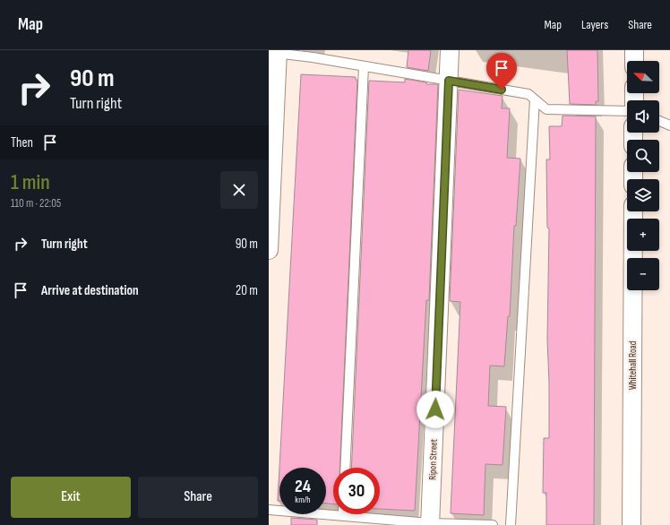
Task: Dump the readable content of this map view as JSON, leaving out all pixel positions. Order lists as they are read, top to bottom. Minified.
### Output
{"streets":{"street":["Whitehall Road","Ripon Street"]},"north":"top left","page":{"header":"Map","nav":["Map","Layers","Share"],"turn":["90 m","Turn right"],"map_buttons":["+","−"],"then":"Then","heading":["1 min","110 m · 22:05"],"list":[{"name":"Turn right","value":"90 m"},{"name":"Arrive at destination","value":"20 m"}],"speed":"24 km/h","limit":"30","buttons":["Exit","Share"]}}
